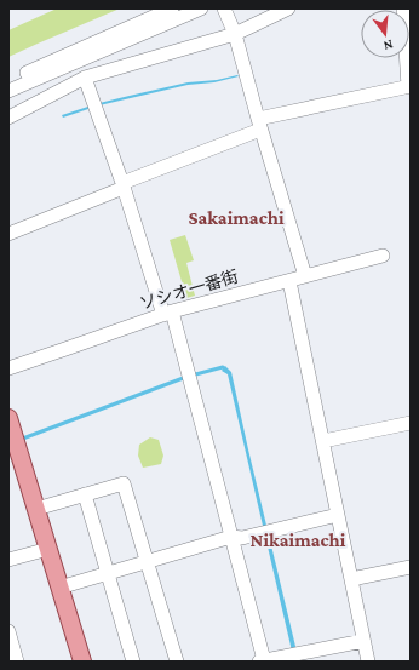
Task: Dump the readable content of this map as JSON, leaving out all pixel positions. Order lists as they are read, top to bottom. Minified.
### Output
{"streets":{"street":["ソシオ一番街"]},"districts":["Sakaimachi","Nikaimachi"],"north":"bottom"}
